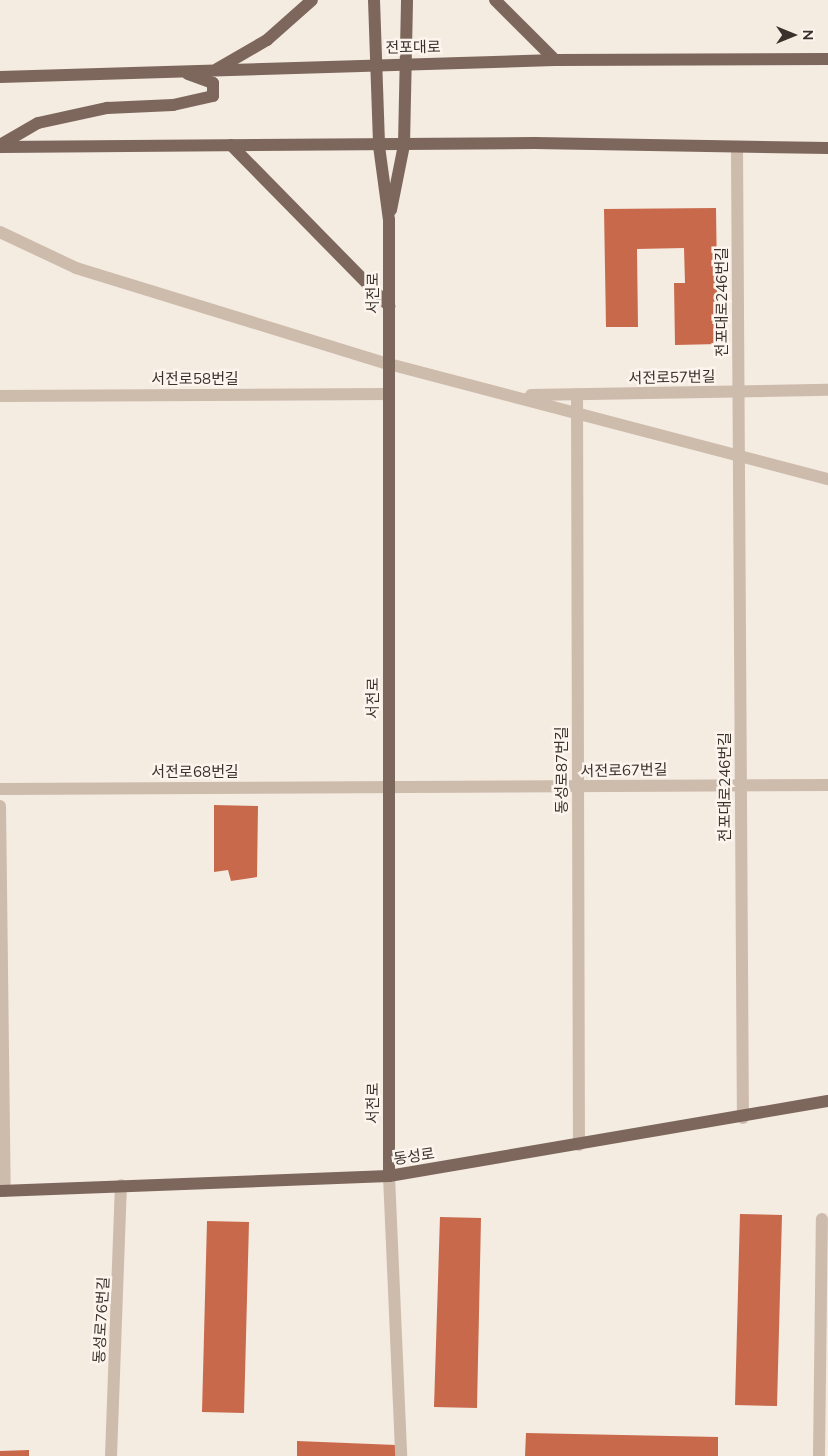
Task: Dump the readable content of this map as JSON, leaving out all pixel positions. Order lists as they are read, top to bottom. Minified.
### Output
{"streets":{"main road":["전포대로","서전로","동성로"],"street":["전포대로246번길","서전로57번길","서전로58번길","동성로87번길","서전로67번길","서전로68번길","동성로76번길"]},"crossings":[["전포대로","서전로"],["서전로","서전로58번길"],["서전로","서전로67번길"],["서전로","서전로68번길"],["서전로","동성로"],["전포대로246번길","서전로57번길"],["전포대로246번길","서전로67번길"],["전포대로246번길","동성로"],["서전로57번길","동성로87번길"],["동성로87번길","서전로67번길"],["동성로87번길","동성로"],["서전로67번길","서전로68번길"],["동성로","동성로76번길"]],"north":"right"}
